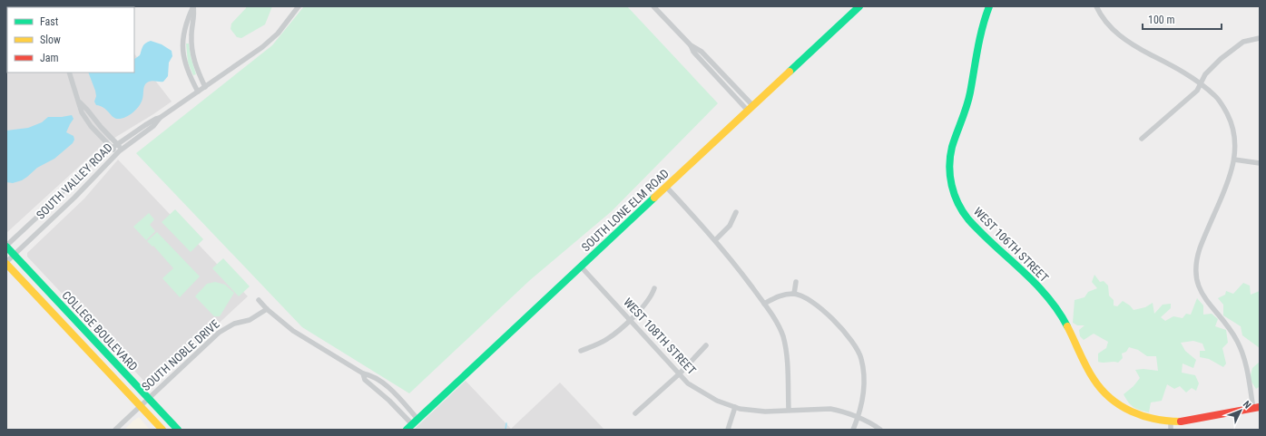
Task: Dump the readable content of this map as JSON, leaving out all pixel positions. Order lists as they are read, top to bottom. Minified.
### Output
{"streets":{"street":["SOUTH VALLEY ROAD","SOUTH LONE ELM ROAD","WEST 106TH STREET","COLLEGE BOULEVARD","WEST 108TH STREET","SOUTH NOBLE DRIVE"]},"crossings":[["SOUTH VALLEY ROAD","COLLEGE BOULEVARD"],["SOUTH LONE ELM ROAD","WEST 108TH STREET"],["COLLEGE BOULEVARD","SOUTH NOBLE DRIVE"]],"legend":["Fast","Slow","Jam"],"scale_bar":"100 m","north":"top right"}
